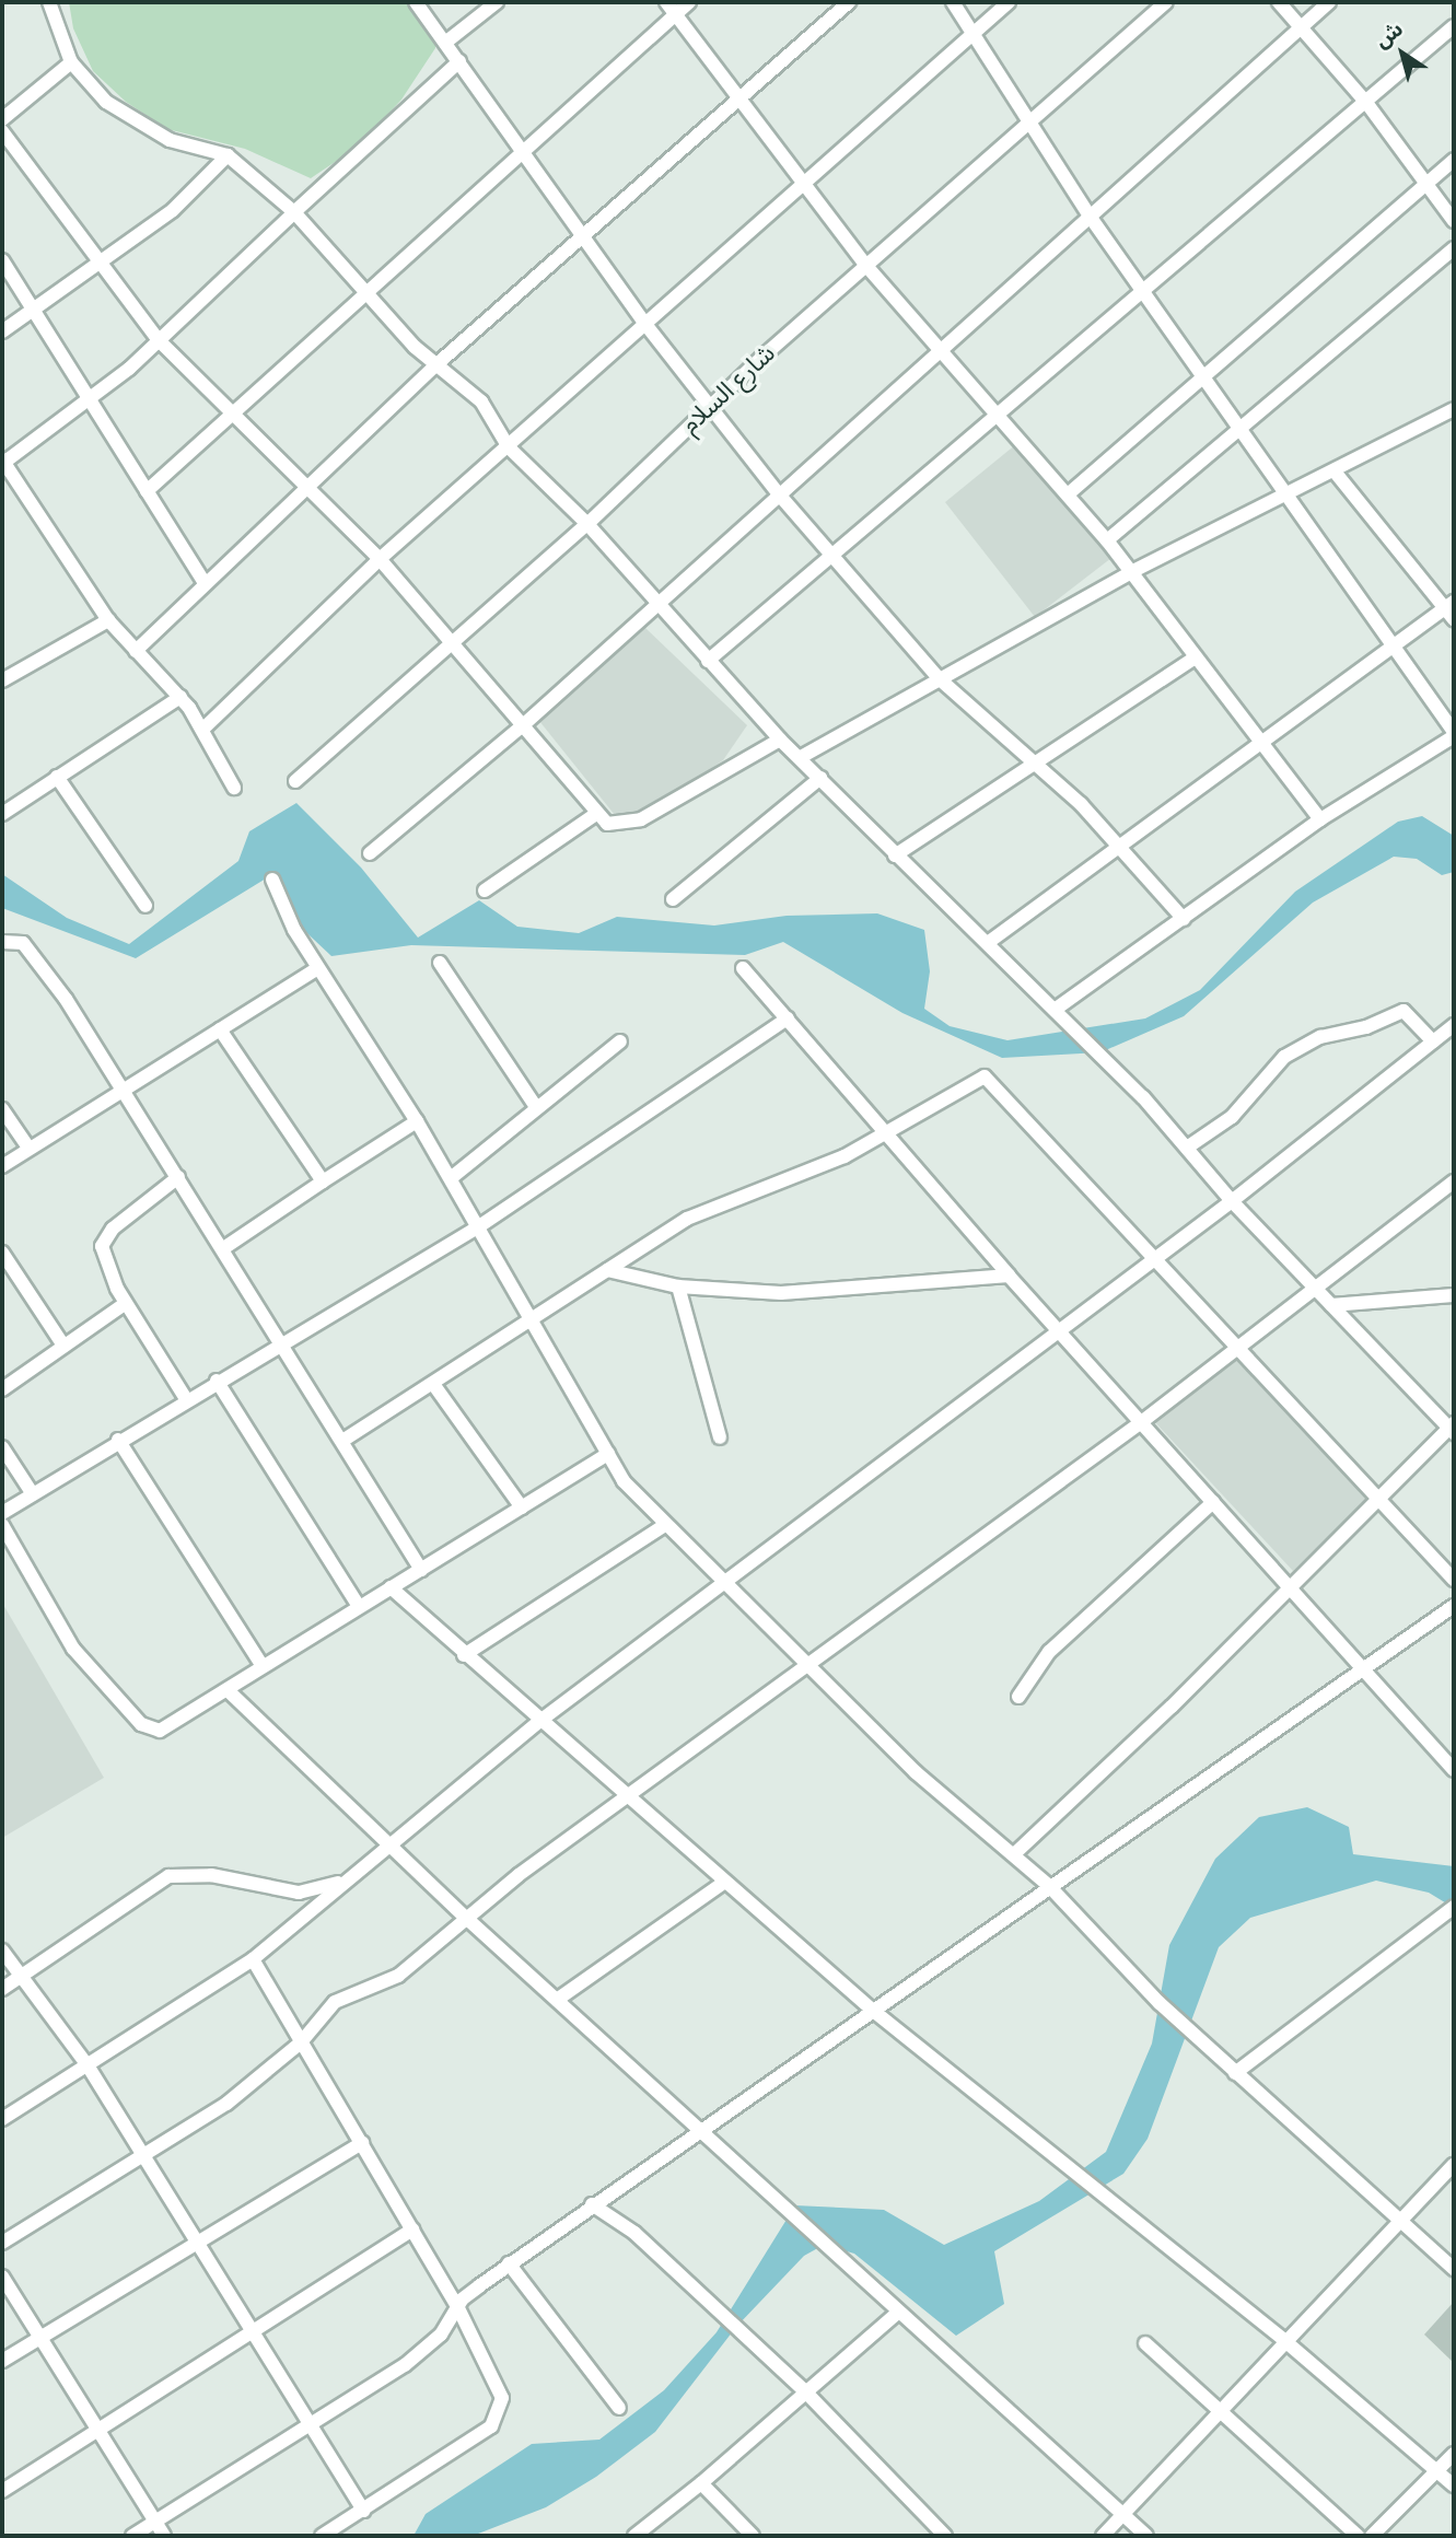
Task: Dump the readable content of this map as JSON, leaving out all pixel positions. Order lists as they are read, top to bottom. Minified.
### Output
{"streets":{"street":["شارع السلام"]},"north":"top left"}
